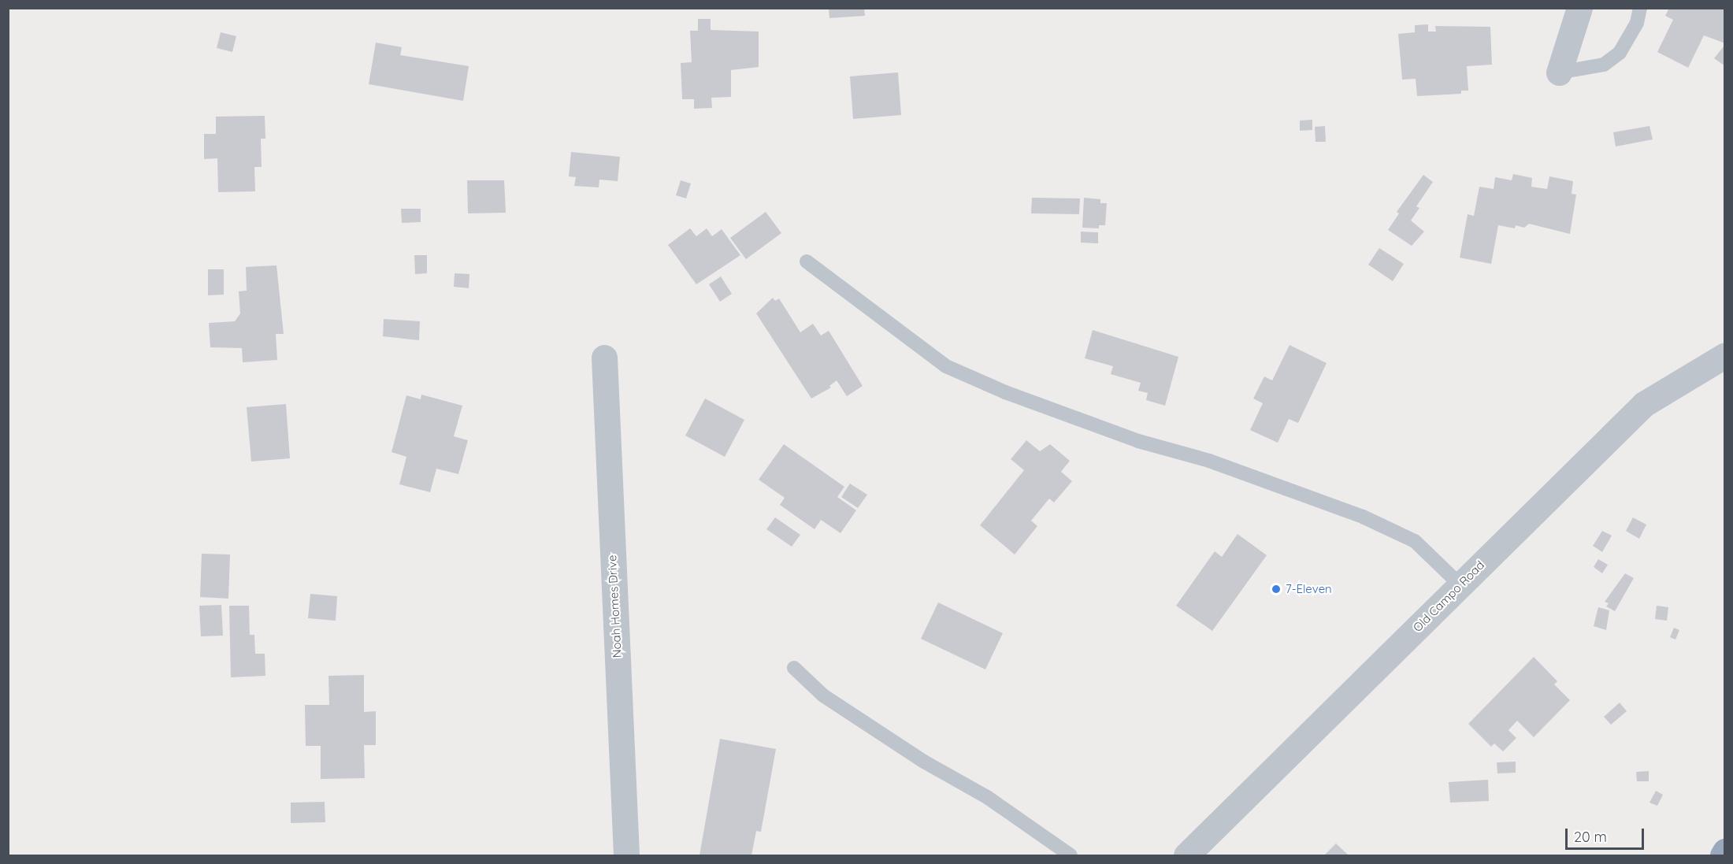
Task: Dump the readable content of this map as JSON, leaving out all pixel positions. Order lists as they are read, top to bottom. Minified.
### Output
{"streets":{"street":["Old Campo Road","Noah Homes Drive"]},"places":["7-Eleven"],"scale_bar":"20 m"}
